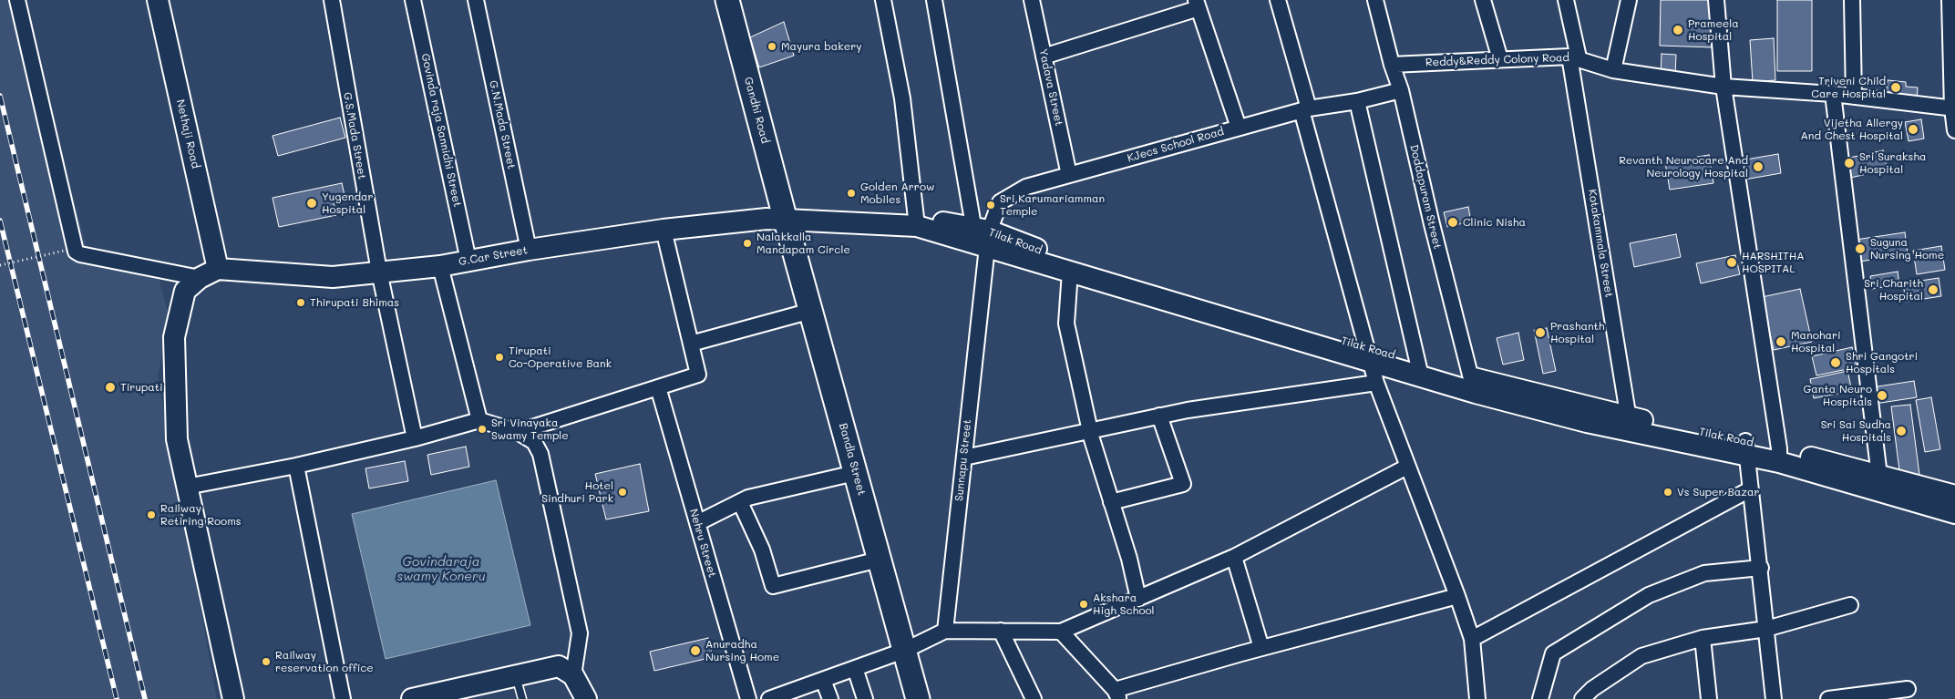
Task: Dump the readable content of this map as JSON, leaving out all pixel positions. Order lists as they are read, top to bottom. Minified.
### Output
{"streets":{"main road":["Gandhi Road","Nethaji Road","Tilak Road","G.Car Street","Bandla Street"],"street":["Reddy&Reddy Colony Road","Yadava Street","G.N.Mada Street","Govinda raja Sannidhi Street","G.S.Mada Street","KJecs School Road","Doddapuram Street","Kotakammala Street","Sunnapu Street","Nehru Street"]},"crossings":[["Reddy&Reddy Colony Road","Doddapuram Street"],["Reddy&Reddy Colony Road","Kotakammala Street"],["Yadava Street","KJecs School Road"],["Gandhi Road","Tilak Road"],["Gandhi Road","G.Car Street"],["Gandhi Road","Bandla Street"],["G.N.Mada Street","G.Car Street"],["Govinda raja Sannidhi Street","G.Car Street"],["Nethaji Road","G.Car Street"],["G.S.Mada Street","G.Car Street"],["KJecs School Road","Doddapuram Street"],["KJecs School Road","Tilak Road"],["KJecs School Road","Sunnapu Street"],["Doddapuram Street","Tilak Road"],["Tilak Road","Kotakammala Street"],["Tilak Road","G.Car Street"],["Tilak Road","Bandla Street"],["Tilak Road","Sunnapu Street"],["G.Car Street","Bandla Street"]],"water":["Govindaraja swamy Koneru"],"places":["Prameela Hospital","Mayura bakery","Triveni Child Care Hospital","Vijetha Allergy And Chest Hospital","Sri Suraksha Hospital","Revanth Neurocare And Neurology Hospital","Golden Arrow Mobiles","Yugendar Hospital","Sri Karumariamman Temple","Clinic Nisha","Nalakkalla Mandapam Circle","Suguna Nursing Home","HARSHITHA HOSPITAL","Sri Charith Hospital","Thirupati Bhimas","Prashanth Hospital","Manohari Hospital","Tirupati Co-Operative Bank","Shri Gangotri Hospitals","Tirupati","Ganta Neuro Hospitals","Sri Vinayaka Swamy Temple","Sri Sai Sudha Hospitals","Hotel Sindhuri Park","Vs Super Bazar","Railway Retiring Rooms","Akshara High School","Anuradha Nursing Home","Railway reservation office"]}
